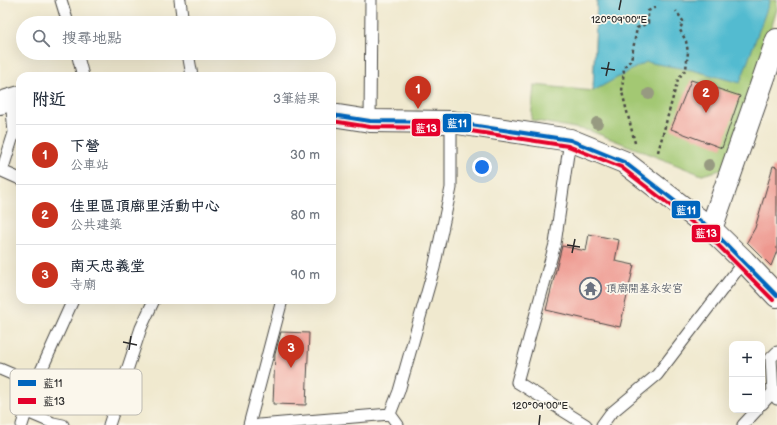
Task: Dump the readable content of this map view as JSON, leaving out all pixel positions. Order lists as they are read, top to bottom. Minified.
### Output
{"places":{"temple":["頂廍開基永安宮"]},"lines":["transit line 藍11","transit line 藍13"],"legend":["藍11","藍13"],"page":{"search":"搜尋地點","heading":["附近","3筆結果"],"pins":["1","2","3"],"list":[{"mark":"1","name":"下營","note":"公車站","value":"30 m"},{"mark":"2","name":"佳里區頂廍里活動中心","note":"公共建築","value":"80 m"},{"mark":"3","name":"南天忠義堂","note":"寺廟","value":"90 m"}],"map_buttons":["+","−"]},"coordinates":["120°09'00\"E"]}
